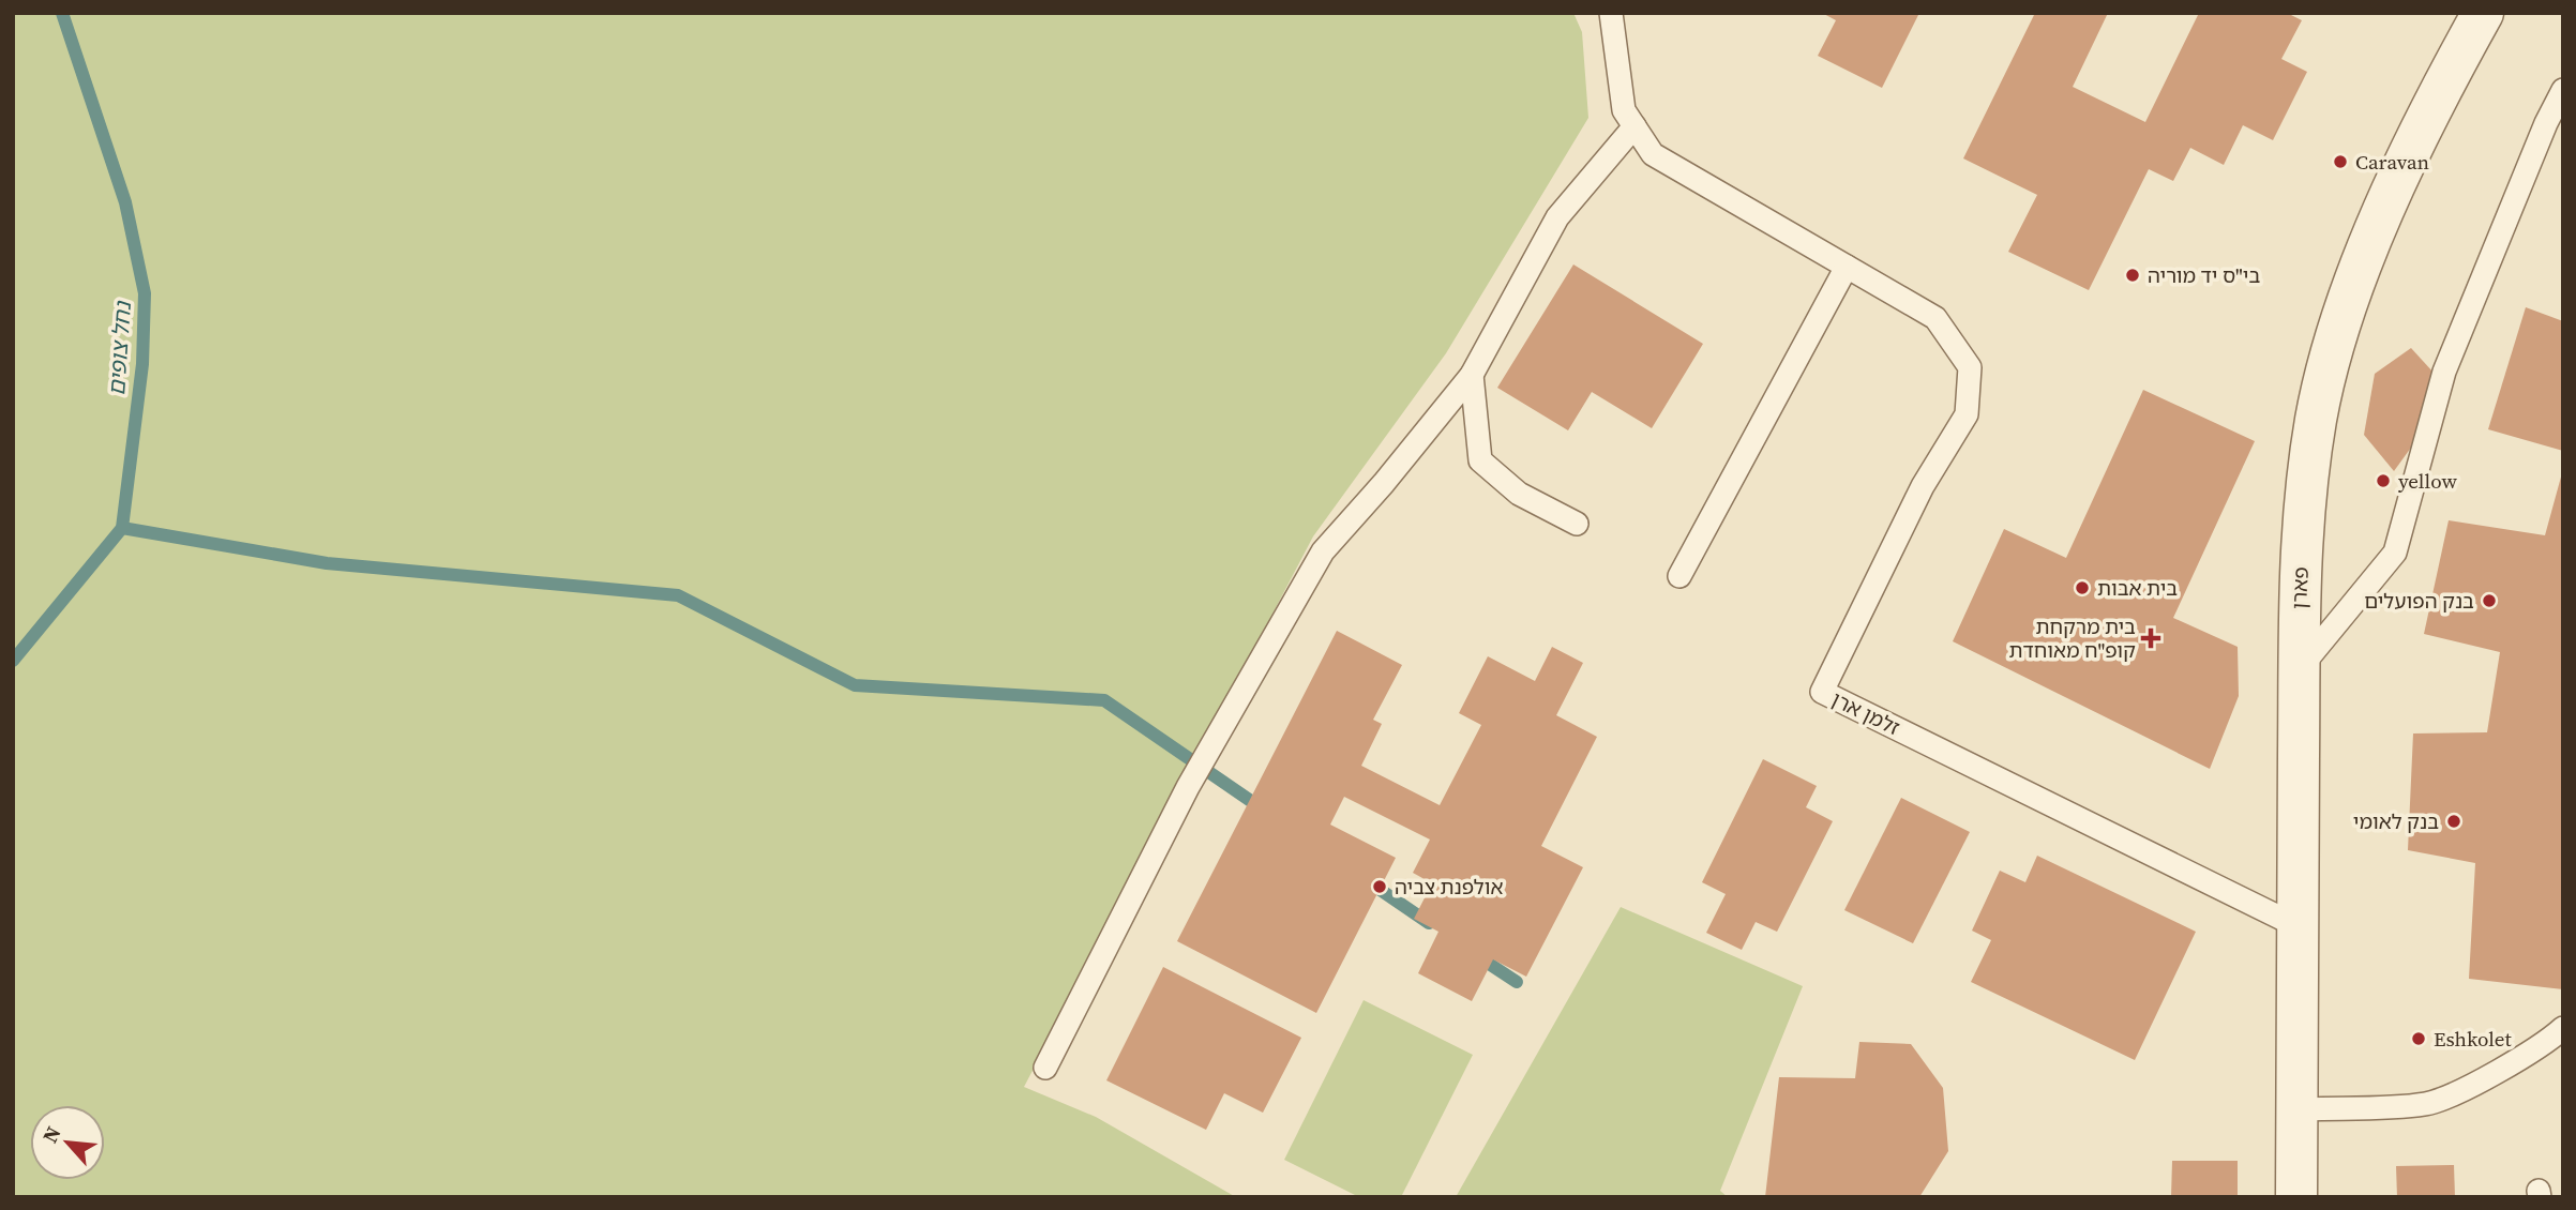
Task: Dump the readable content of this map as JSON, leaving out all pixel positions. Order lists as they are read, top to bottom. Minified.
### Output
{"streets":{"street":["פארן"],"lane":["זלמן ארן"]},"crossings":[["פארן","זלמן ארן"]],"water":["נחל צופים"],"places":{"other":["Caravan","בי\"ס יד מוריה","yellow","בית אבות","בנק הפועלים","בנק לאומי","אולפנת צביה","Eshkolet"],"health":["בית מרקחת קופ\"ח מאוחדת"]},"north":"top left"}
